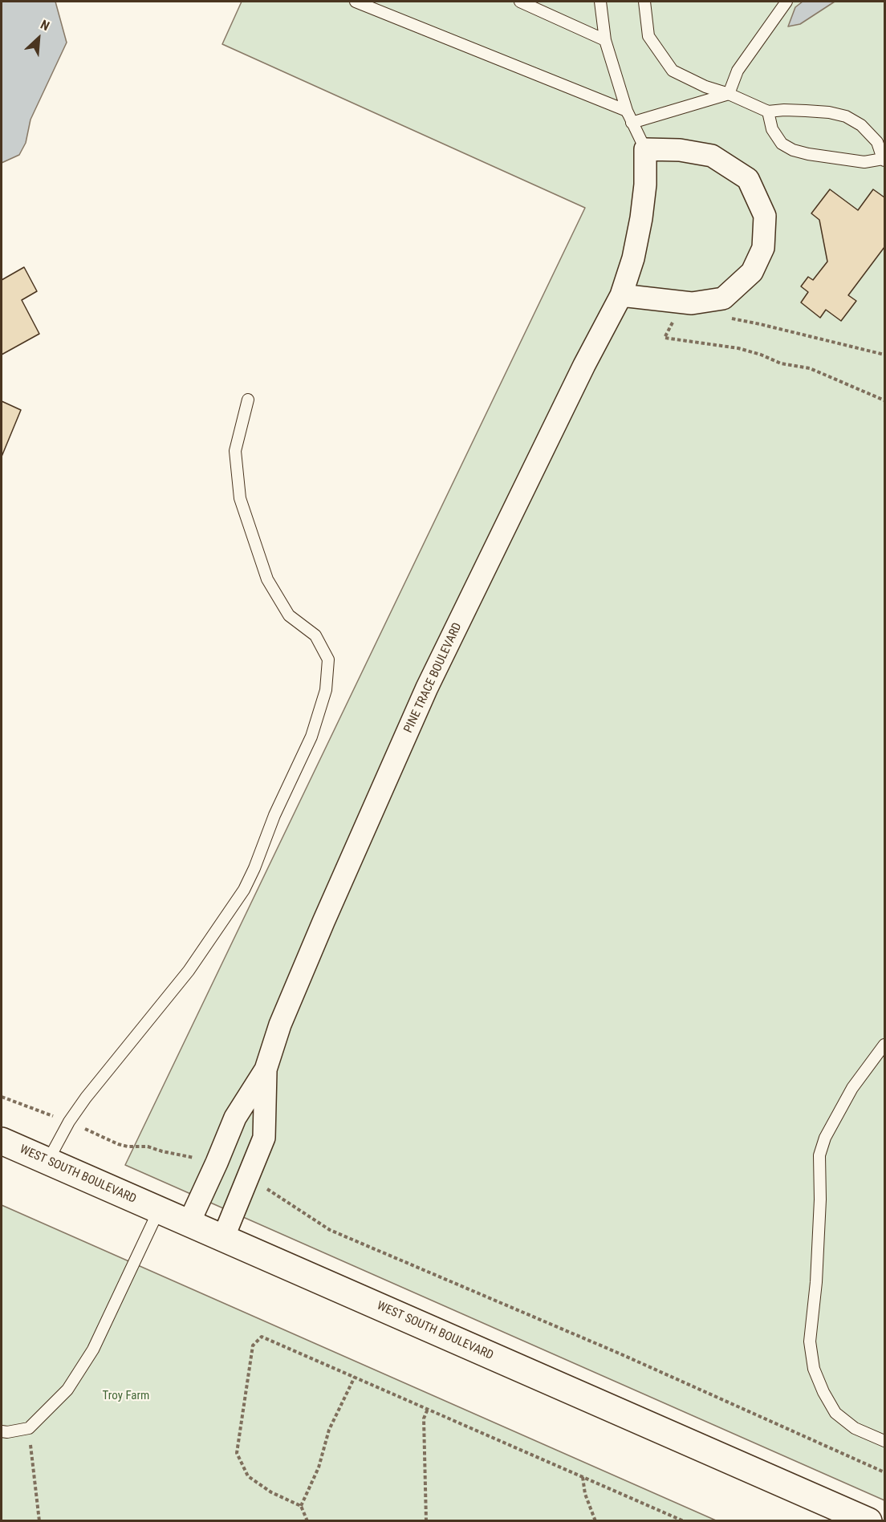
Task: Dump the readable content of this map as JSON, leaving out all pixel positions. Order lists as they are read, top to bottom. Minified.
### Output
{"streets":{"main road":["WEST SOUTH BOULEVARD"],"street":["PINE TRACE BOULEVARD"]},"crossings":[["PINE TRACE BOULEVARD","WEST SOUTH BOULEVARD"]],"parks":["Troy Farm"],"north":"top right"}
